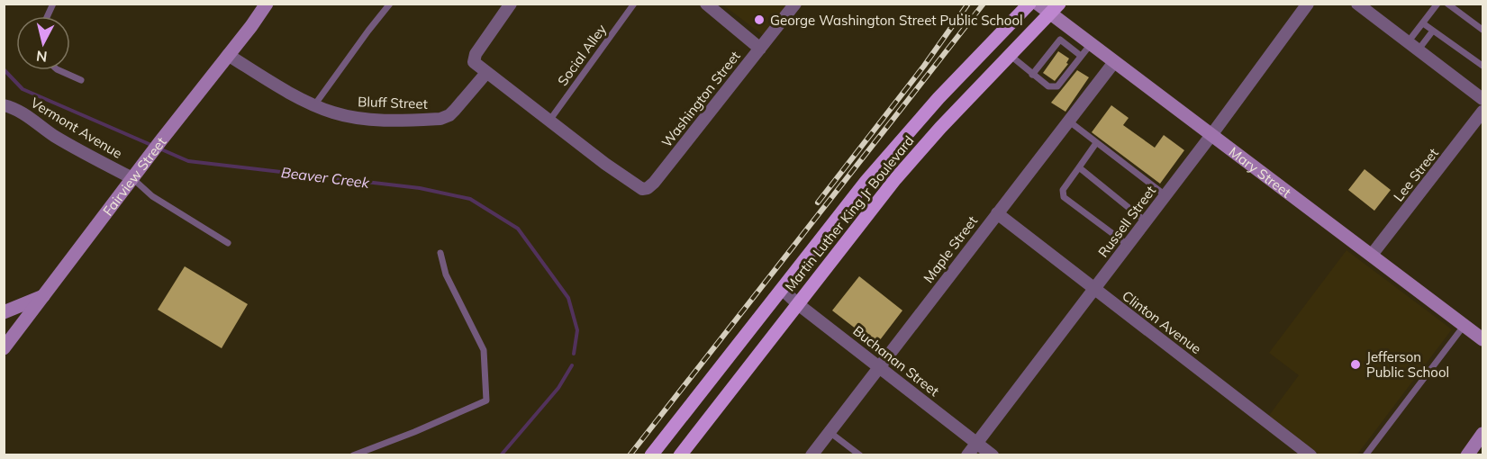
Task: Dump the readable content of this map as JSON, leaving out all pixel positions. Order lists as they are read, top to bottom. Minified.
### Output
{"streets":{"main road":["Mary Street","Fairview Street","Martin Luther King Jr Boulevard"],"street":["Washington Street","Bluff Street","Vermont Avenue","Lee Street","Russell Street","Maple Street","Clinton Avenue","Buchanan Street"],"lane":["Social Alley"]},"crossings":[["Social Alley","Washington Street"],["Bluff Street","Fairview Street"],["Vermont Avenue","Fairview Street"],["Mary Street","Lee Street"],["Mary Street","Martin Luther King Jr Boulevard"],["Mary Street","Russell Street"],["Mary Street","Maple Street"],["Martin Luther King Jr Boulevard","Buchanan Street"],["Russell Street","Clinton Avenue"],["Russell Street","Buchanan Street"],["Maple Street","Clinton Avenue"],["Maple Street","Buchanan Street"]],"water":["Beaver Creek"],"places":["George Washington Street Public School","Jefferson Public School"],"north":"bottom"}
